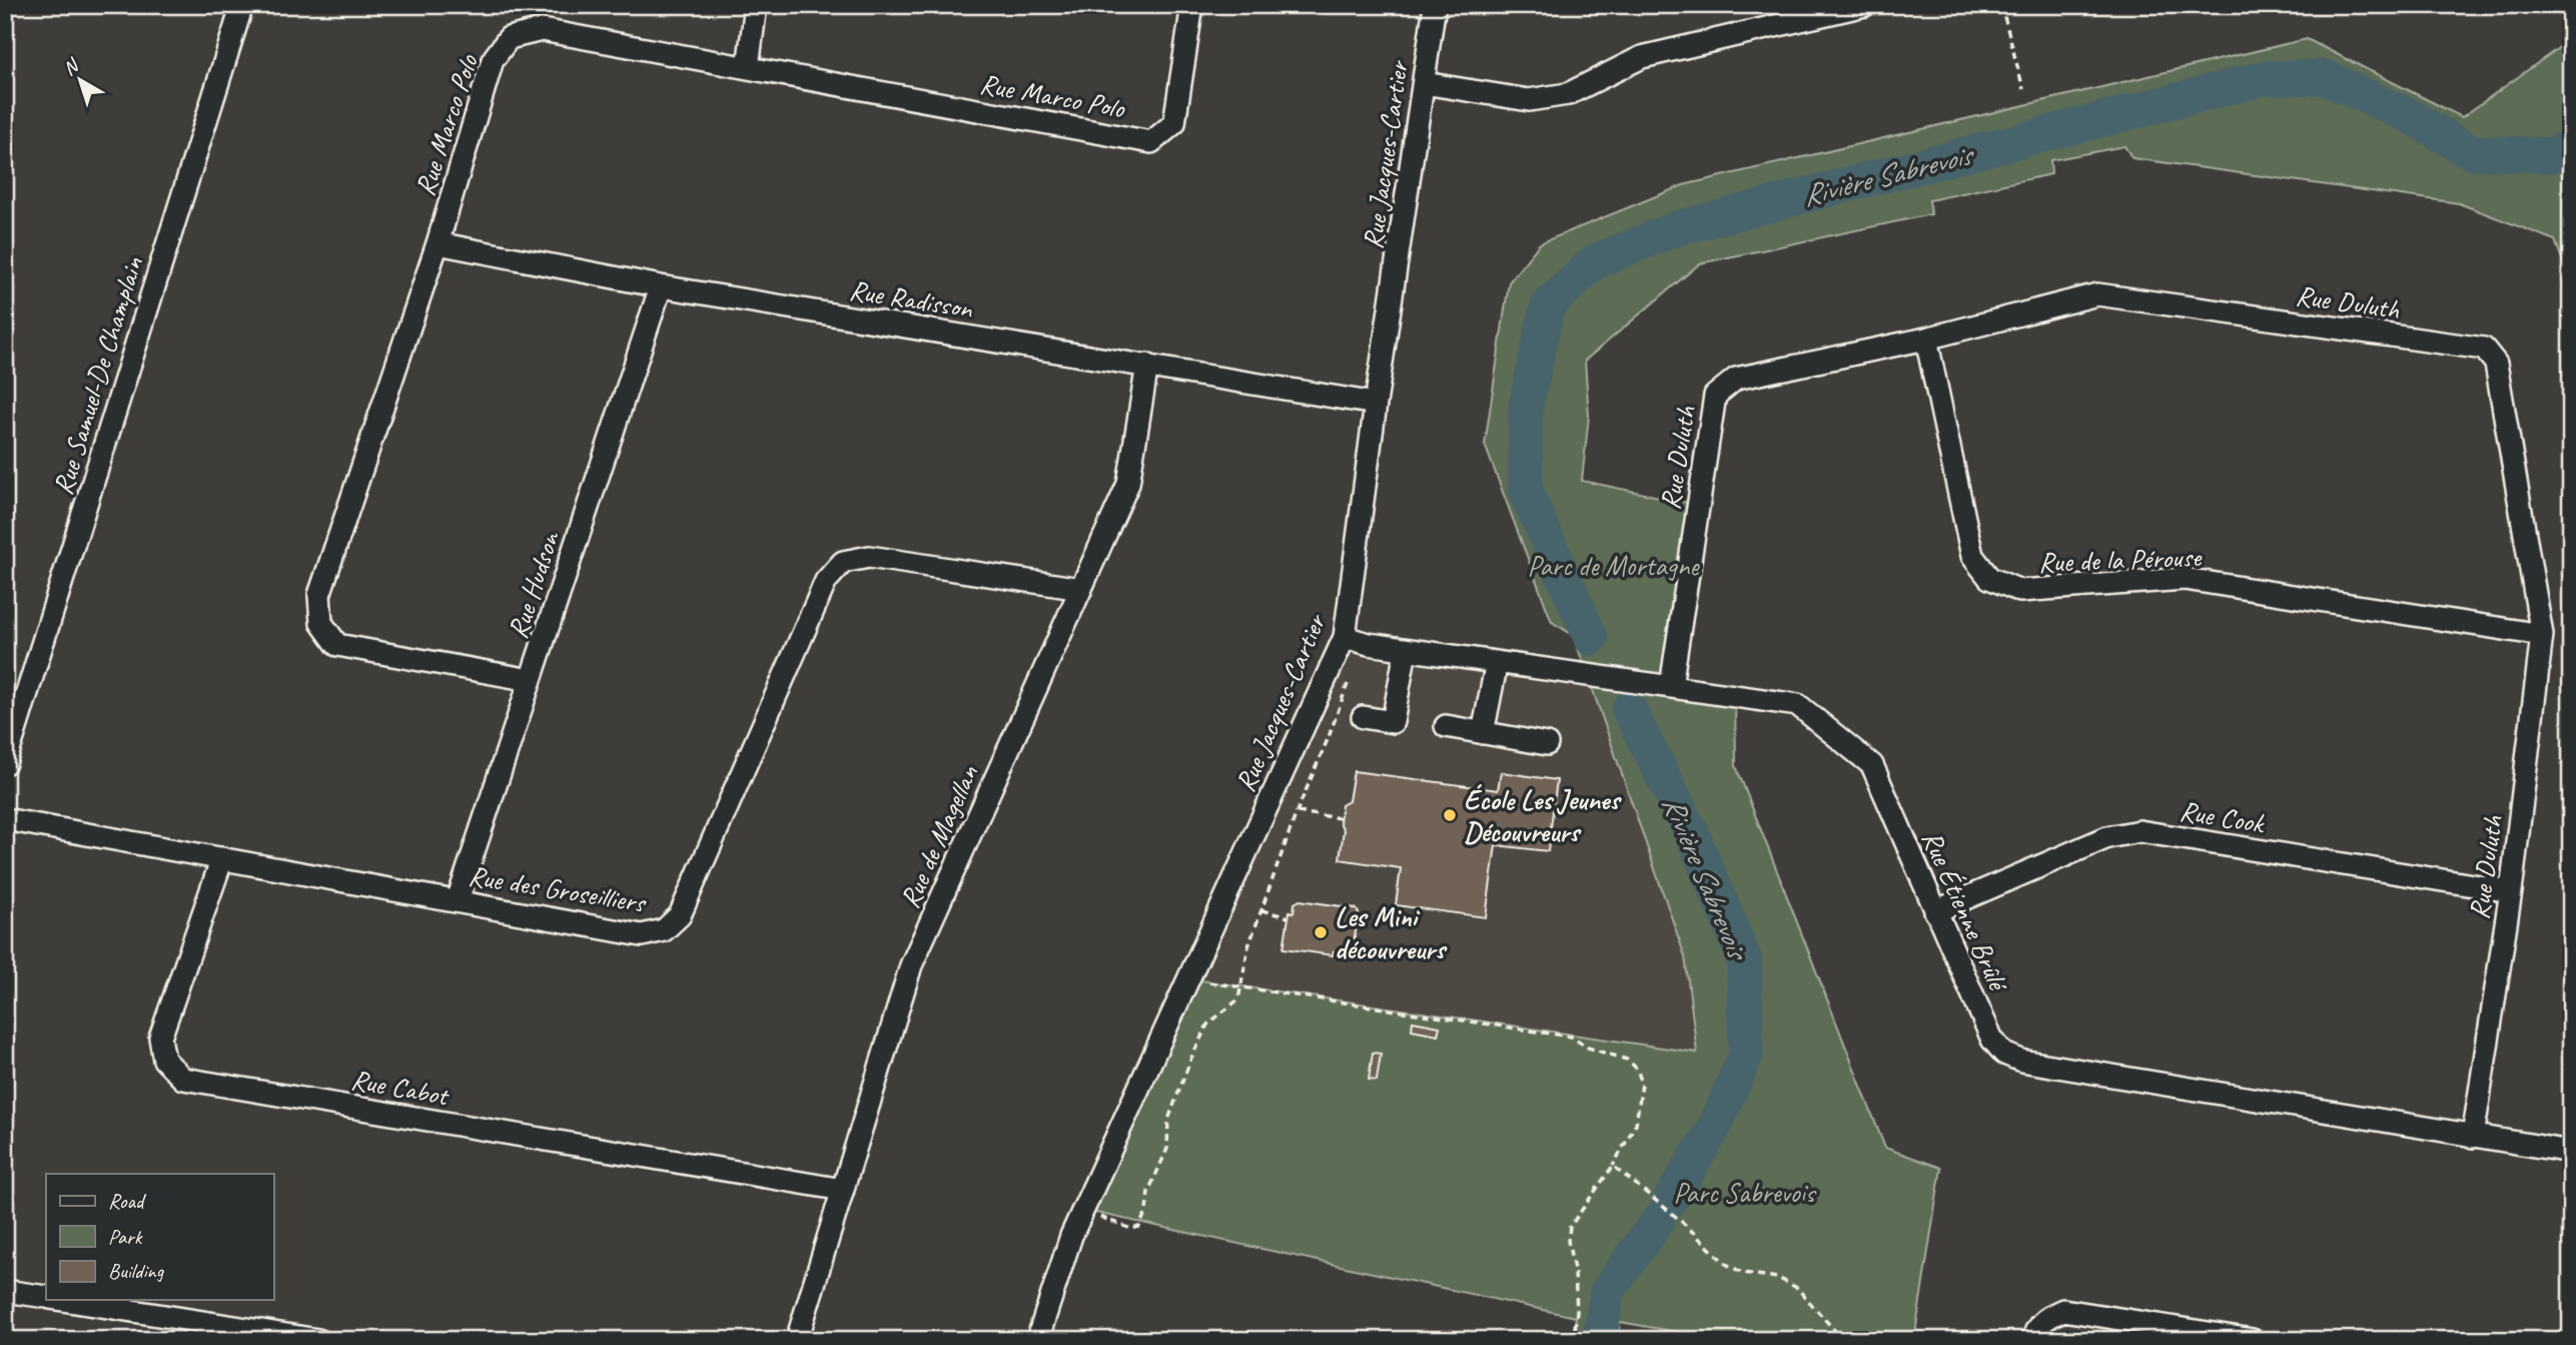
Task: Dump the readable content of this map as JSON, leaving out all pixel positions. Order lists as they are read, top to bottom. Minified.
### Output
{"streets":{"street":["Rue Marco Polo","Rue Jacques-Cartier","Rue Radisson","Rue Duluth","Rue Samuel-De Champlain","Rue de la Pérouse","Rue Hudson","Rue Cook","Rue de Magellan","Rue des Groseilliers","Rue Étienne Brûlé","Rue Cabot"]},"crossings":[["Rue Marco Polo","Rue Radisson"],["Rue Marco Polo","Rue Hudson"],["Rue Jacques-Cartier","Rue Radisson"],["Rue Jacques-Cartier","Rue Étienne Brûlé"],["Rue Radisson","Rue Hudson"],["Rue Radisson","Rue de Magellan"],["Rue Duluth","Rue de la Pérouse"],["Rue Duluth","Rue Cook"],["Rue Duluth","Rue Étienne Brûlé"],["Rue Hudson","Rue des Groseilliers"],["Rue Cook","Rue Étienne Brûlé"],["Rue de Magellan","Rue des Groseilliers"],["Rue de Magellan","Rue Cabot"],["Rue des Groseilliers","Rue Cabot"]],"water":["Rivière Sabrevois"],"parks":["Parc de Mortagne","Parc Sabrevois"],"places":["École Les Jeunes Découvreurs","Les Mini découvreurs"],"legend":["Road","Park","Building"],"north":"top left"}
